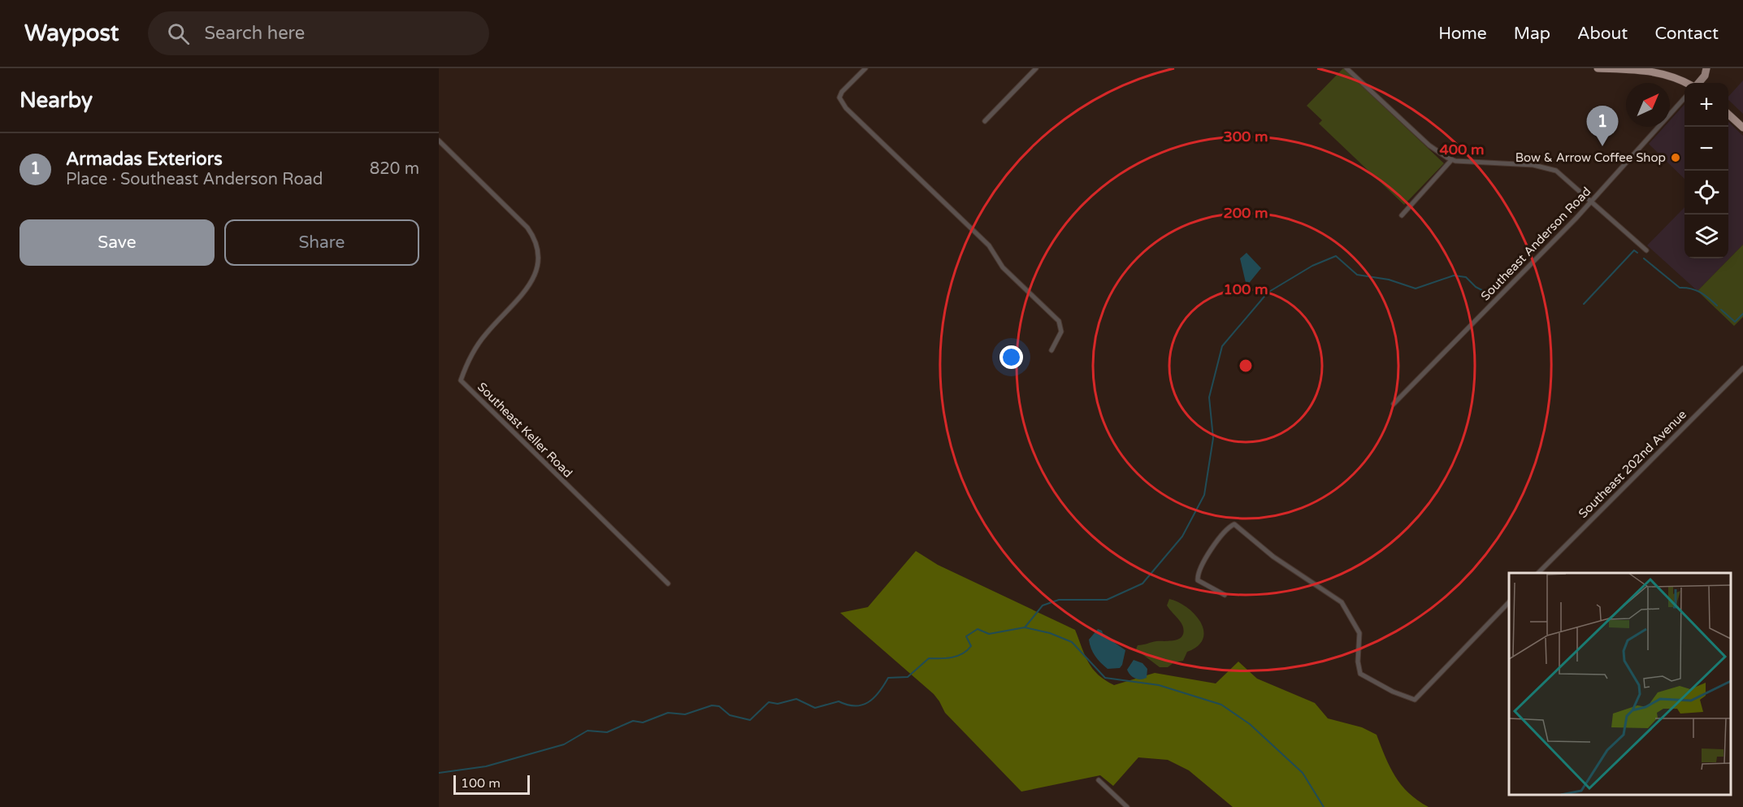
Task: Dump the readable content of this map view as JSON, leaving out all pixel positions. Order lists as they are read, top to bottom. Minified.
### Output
{"streets":{"street":["Southeast Anderson Road","Southeast Keller Road","Southeast 202nd Avenue"]},"places":["Bow & Arrow Coffee Shop"],"scale_bar":"100 m","north":"top right","page":{"header":"Waypost","search":"Search here","nav":["Home","Map","About","Contact"],"heading":"Nearby","map_buttons":["+","−"],"pins":"1","list":[{"mark":"1","name":"Armadas Exteriors","note":"Place · Southeast Anderson Road","value":"820 m"}],"buttons":["Save","Share"],"scale":"100 m"},"rings":["300 m","400 m","200 m","100 m"]}
